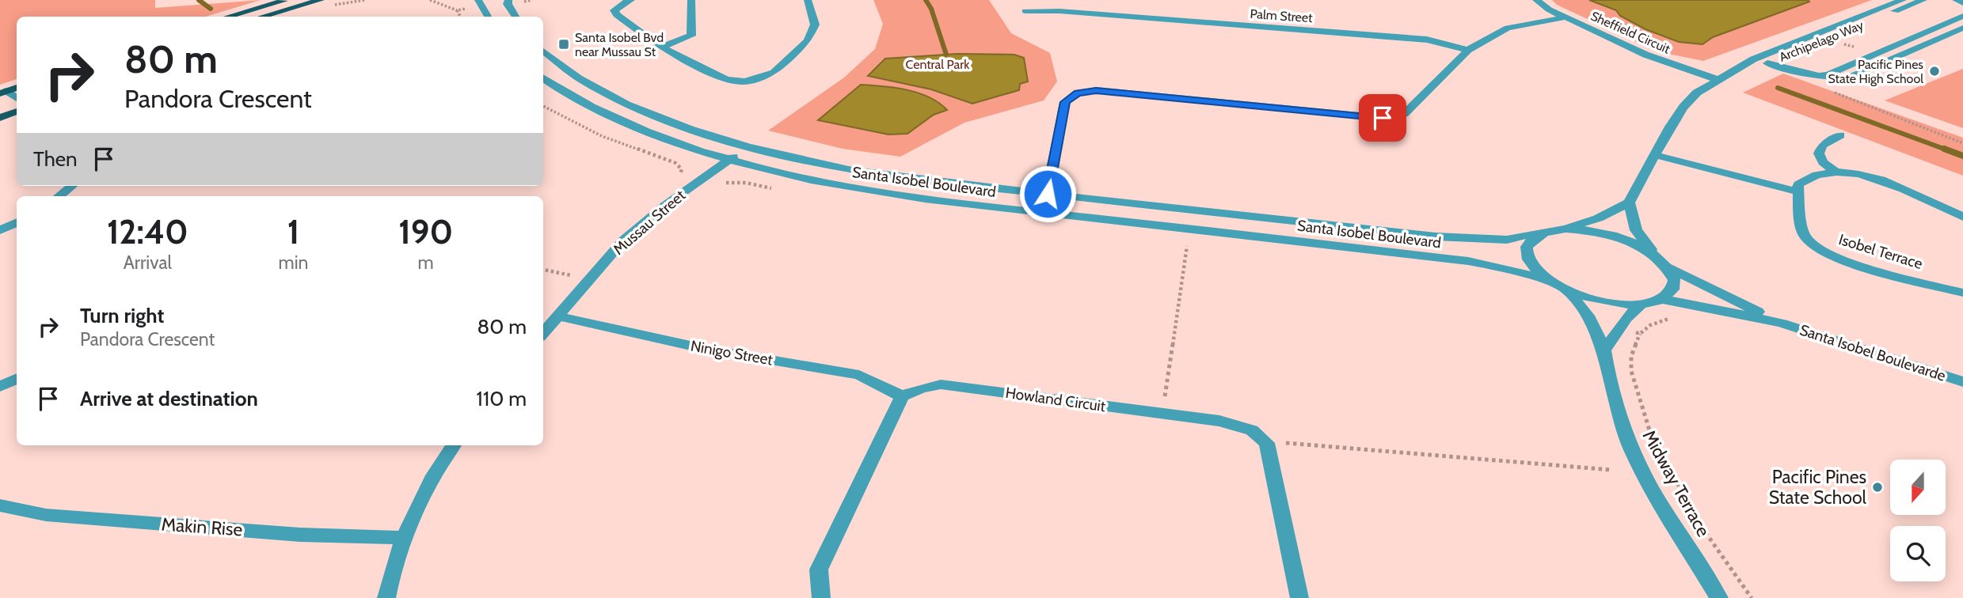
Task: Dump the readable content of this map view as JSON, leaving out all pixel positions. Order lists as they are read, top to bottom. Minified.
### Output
{"streets":{"street":["Palm Street","Sheffield Circuit","Archipelago Way","Santa Isobel Boulevard","Mussau Street","Isobel Terrace","Ninigo Street","Santa Isobel Boulevarde","Howland Circuit","Midway Terrace","Makin Rise"]},"crossings":[["Sheffield Circuit","Archipelago Way"],["Santa Isobel Boulevard","Mussau Street"],["Mussau Street","Ninigo Street"],["Ninigo Street","Howland Circuit"]],"parks":["Central Park"],"places":{"transit":["Santa Isobel Bvd near Mussau St"],"other":["Pacific Pines State High School","Pacific Pines State School"]},"north":"bottom","page":{"turn":["80 m","Pandora Crescent"],"then":"Then","eta":["12:40","Arrival","1","min","190","m"],"list":[{"name":"Turn right","note":"Pandora Crescent","value":"80 m"},{"name":"Arrive at destination","value":"110 m"}]}}
